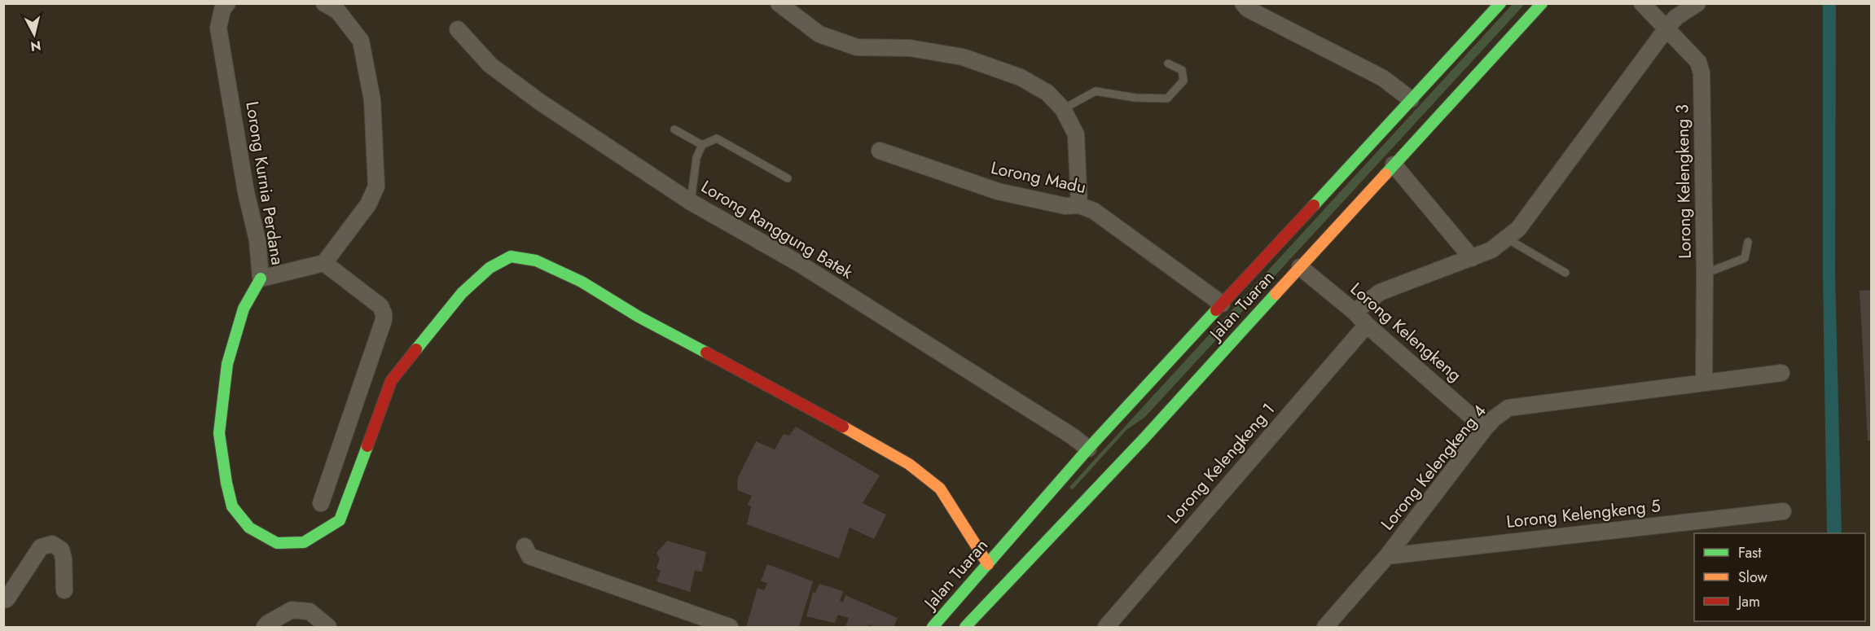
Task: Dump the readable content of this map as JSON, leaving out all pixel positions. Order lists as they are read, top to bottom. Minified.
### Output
{"streets":{"main road":["Jalan Tuaran"],"street":["Lorong Madu","Lorong Kelengkeng 3","Lorong Kurnia Perdana","Lorong Ranggung Batek","Lorong Kelengkeng","Lorong Kelengkeng 1","Lorong Kelengkeng 4","Lorong Kelengkeng 5"]},"crossings":[["Lorong Madu","Jalan Tuaran"],["Lorong Kelengkeng 3","Lorong Kelengkeng 4"],["Lorong Ranggung Batek","Jalan Tuaran"],["Jalan Tuaran","Lorong Kelengkeng"],["Lorong Kelengkeng","Lorong Kelengkeng 1"],["Lorong Kelengkeng","Lorong Kelengkeng 4"],["Lorong Kelengkeng 4","Lorong Kelengkeng 5"]],"legend":["Fast","Slow","Jam"],"north":"bottom"}
